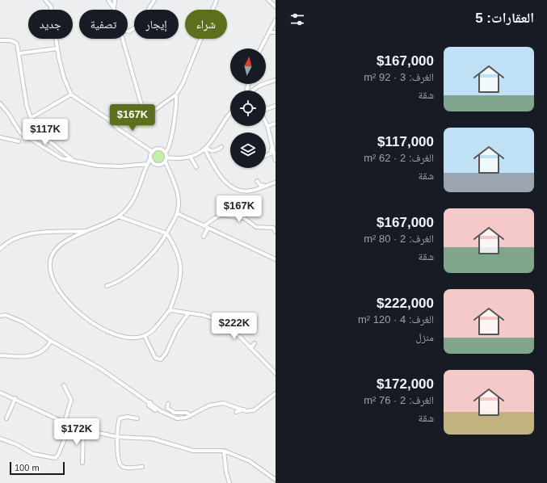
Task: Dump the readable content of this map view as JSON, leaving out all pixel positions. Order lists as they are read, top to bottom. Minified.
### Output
{"scale_bar":"100 m","north":"top","page":{"heading":"العقارات: 5","chip":["شراء","إيجار","تصفية","جديد"],"list":[{"name":"$167,000","note":"الغرف: 3 · 92 m² · شقة"},{"name":"$117,000","note":"الغرف: 2 · 62 m² · شقة"},{"name":"$167,000","note":"الغرف: 2 · 80 m² · شقة"},{"name":"$222,000","note":"الغرف: 4 · 120 m² · منزل"},{"name":"$172,000","note":"الغرف: 2 · 76 m² · شقة"}],"price":["$167K","$117K","$167K","$222K","$172K"],"scale":"100 m"}}
